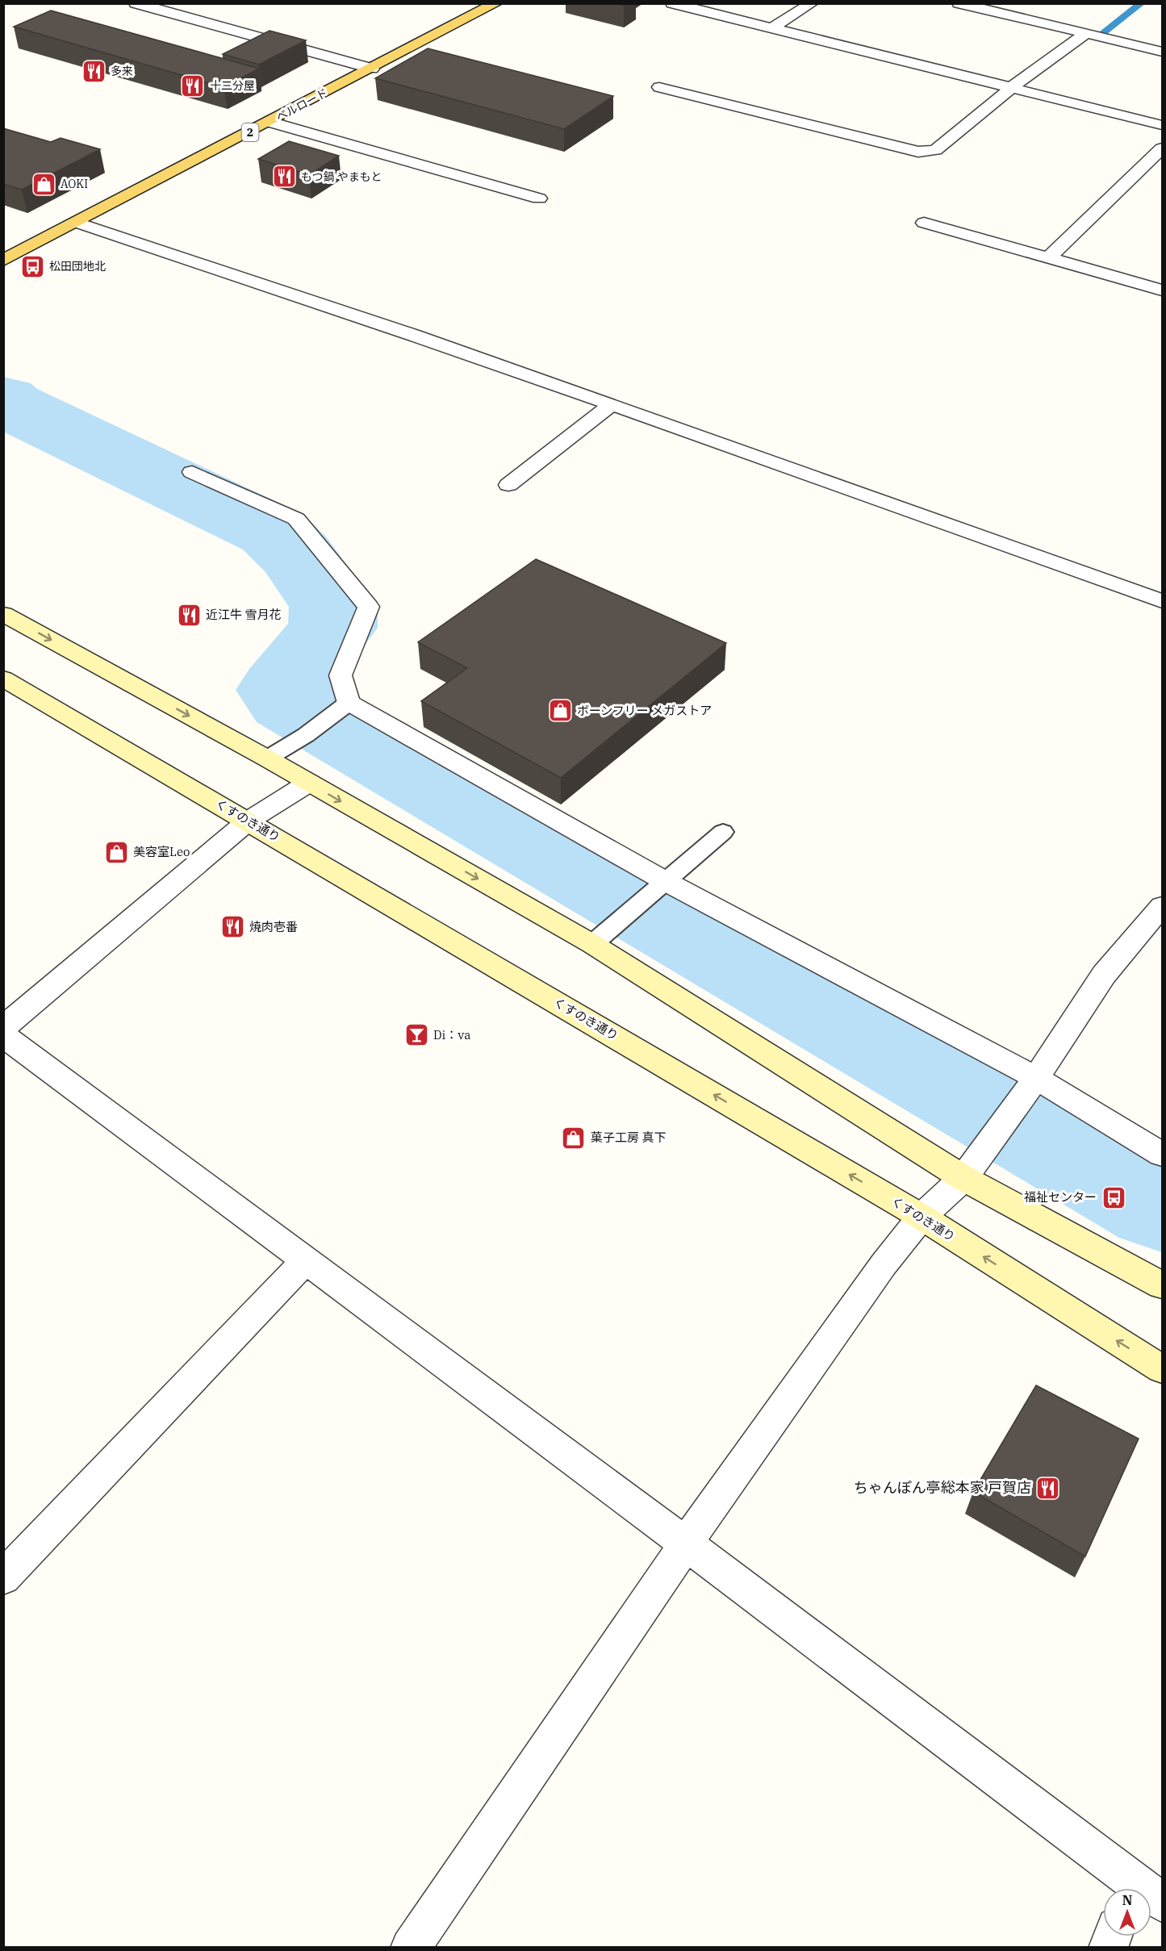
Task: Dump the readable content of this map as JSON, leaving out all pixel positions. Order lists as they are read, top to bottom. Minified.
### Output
{"streets":{"main road":["ベルロード","2","くすのき通り"]},"places":{"restaurant":["多来","十二分屋","もつ鍋 やまもと","近江牛 雪月花","焼肉壱番","ちゃんぽん亭総本家 戸賀店"],"shop":["AOKI","ボーンフリー メガストア","美容室Leo","菓子工房 真下"],"bus stop":["松田団地北","福祉センター"],"bar":["Di：va"]},"north":"top"}
